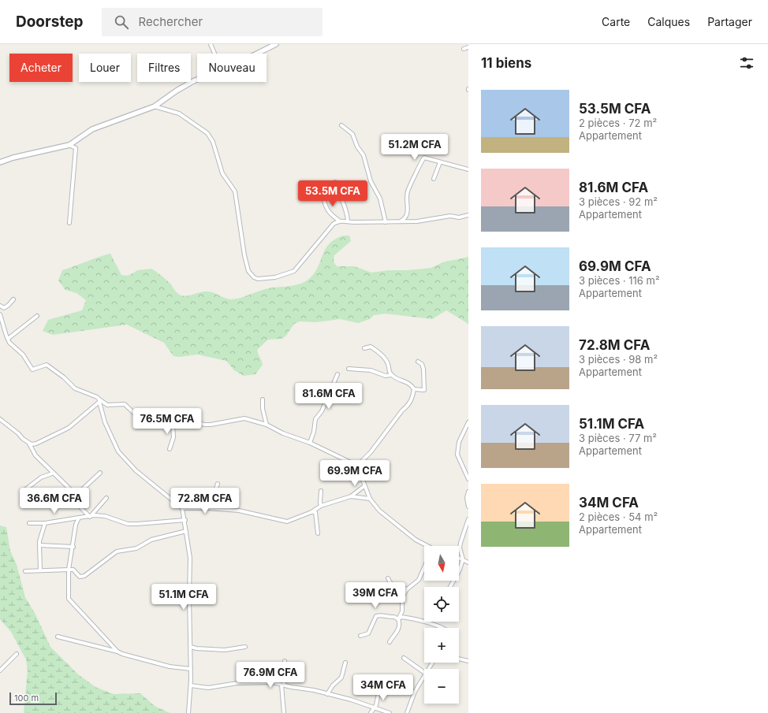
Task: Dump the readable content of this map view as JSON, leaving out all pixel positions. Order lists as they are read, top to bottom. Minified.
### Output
{"scale_bar":"100 m","north":"bottom","page":{"header":"Doorstep","search":"Rechercher","nav":["Carte","Calques","Partager"],"heading":"11 biens","chip":["Acheter","Louer","Filtres","Nouveau"],"list":[{"name":"53.5M CFA","note":"2 pièces · 72 m² · Appartement"},{"name":"81.6M CFA","note":"3 pièces · 92 m² · Appartement"},{"name":"69.9M CFA","note":"3 pièces · 116 m² · Appartement"},{"name":"72.8M CFA","note":"3 pièces · 98 m² · Appartement"},{"name":"51.1M CFA","note":"3 pièces · 77 m² · Appartement"},{"name":"34M CFA","note":"2 pièces · 54 m² · Appartement"}],"price":["51.2M CFA","53.5M CFA","81.6M CFA","76.5M CFA","69.9M CFA","36.6M CFA","72.8M CFA","39M CFA","51.1M CFA","76.9M CFA","34M CFA"],"map_buttons":["+","−"],"scale":"100 m"}}
